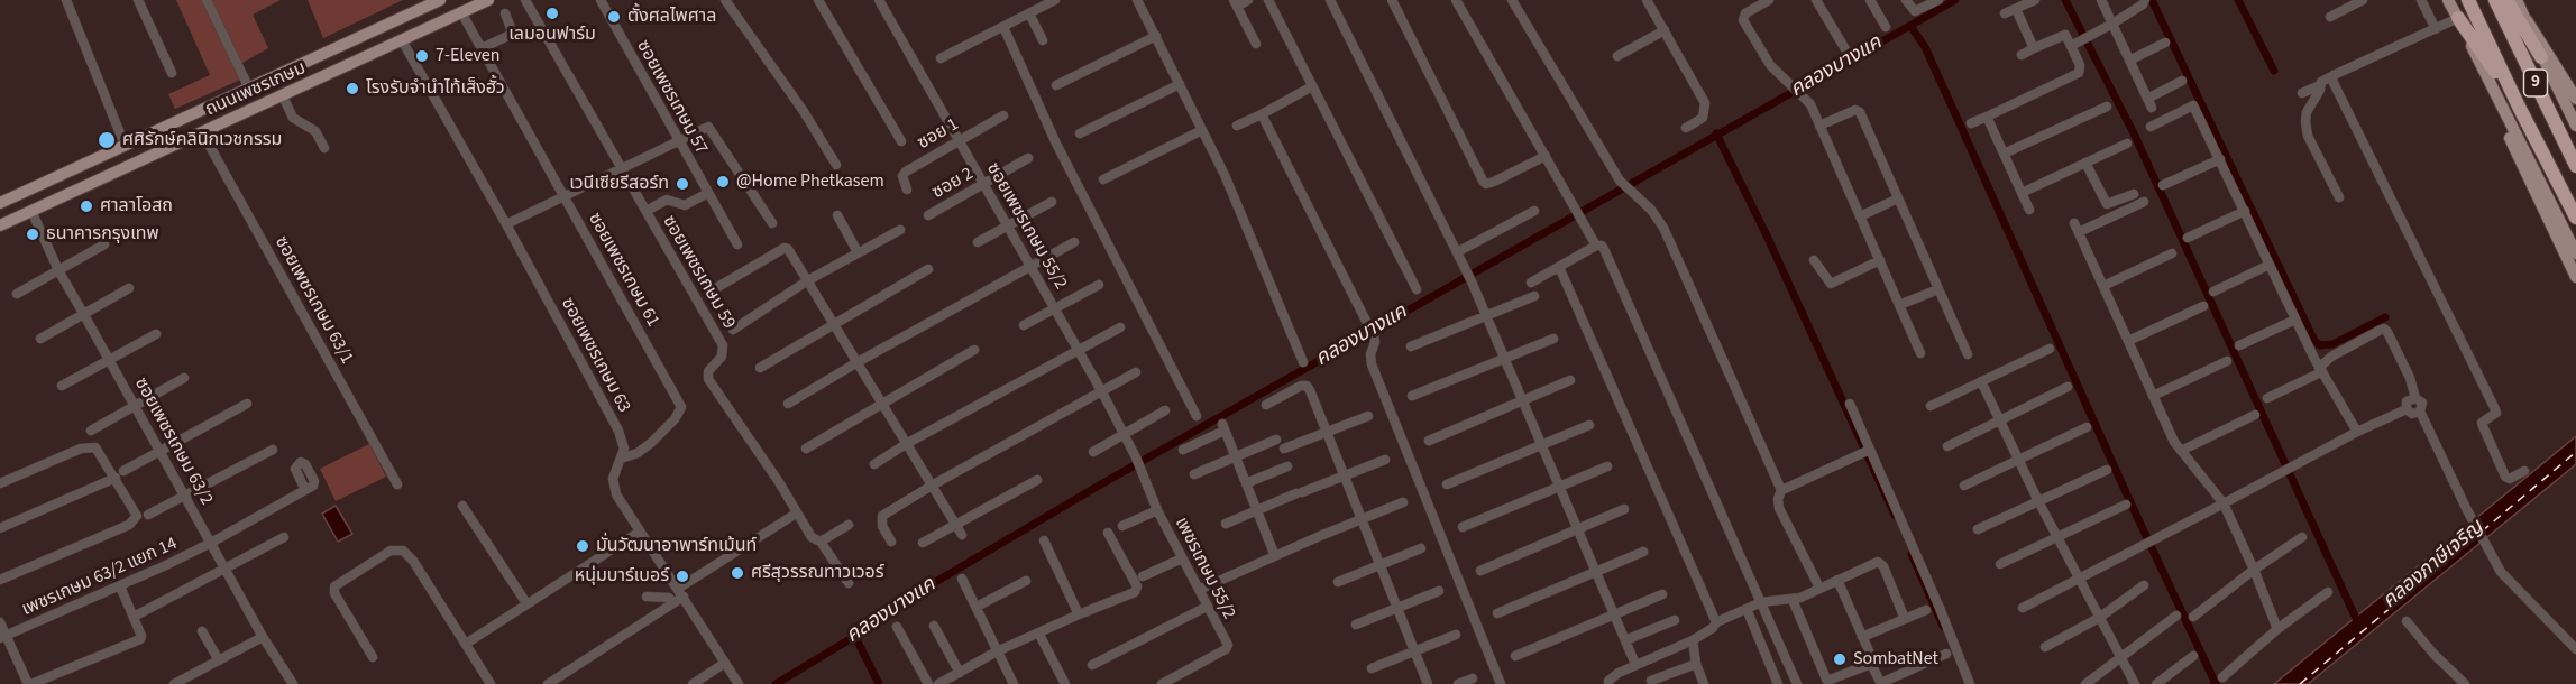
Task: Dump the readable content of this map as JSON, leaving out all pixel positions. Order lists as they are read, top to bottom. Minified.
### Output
{"streets":{"highway":["9"],"main road":["ถนนเพชรเกษม"],"street":["ซอยเพชรเกษม 57","ซอย 1","ซอย 2","ซอยเพชรเกษม 55/2","ซอยเพชรเกษม 61","ซอยเพชรเกษม 59","ซอยเพชรเกษม 63/1","ซอยเพชรเกษม 63","ซอยเพชรเกษม 63/2","เพชรเกษม 55/2","เพชรเกษม 63/2 แยก 14"]},"crossings":[["ถนนเพชรเกษม","ซอยเพชรเกษม 61"],["ถนนเพชรเกษม","ซอยเพชรเกษม 63/1"],["ถนนเพชรเกษม","ซอยเพชรเกษม 63"],["ถนนเพชรเกษม","ซอยเพชรเกษม 63/2"],["ซอย 1","ซอยเพชรเกษม 55/2"],["ซอย 2","ซอยเพชรเกษม 55/2"],["ซอยเพชรเกษม 55/2","เพชรเกษม 55/2"],["ซอยเพชรเกษม 61","ซอยเพชรเกษม 63"],["ซอยเพชรเกษม 63/2","เพชรเกษม 63/2 แยก 14"]],"water":["คลองบางแค","คลองภาษีเจริญ"],"places":["เลมอนฟาร์ม","ตั้งศลไพศาล","7-Eleven","โรงรับจำนำไท้เส็งฮั้ว","ศศิรักษ์คลินิกเวชกรรม","@Home Phetkasem","เวนีเซียรีสอร์ท","ศาลาโอสถ","ธนาคารกรุงเทพ","มั่นวัฒนาอาพาร์ทเม้นท์","ศรีสุวรรณทาวเวอร์","หนุ่มบาร์เบอร์","SombatNet"]}
